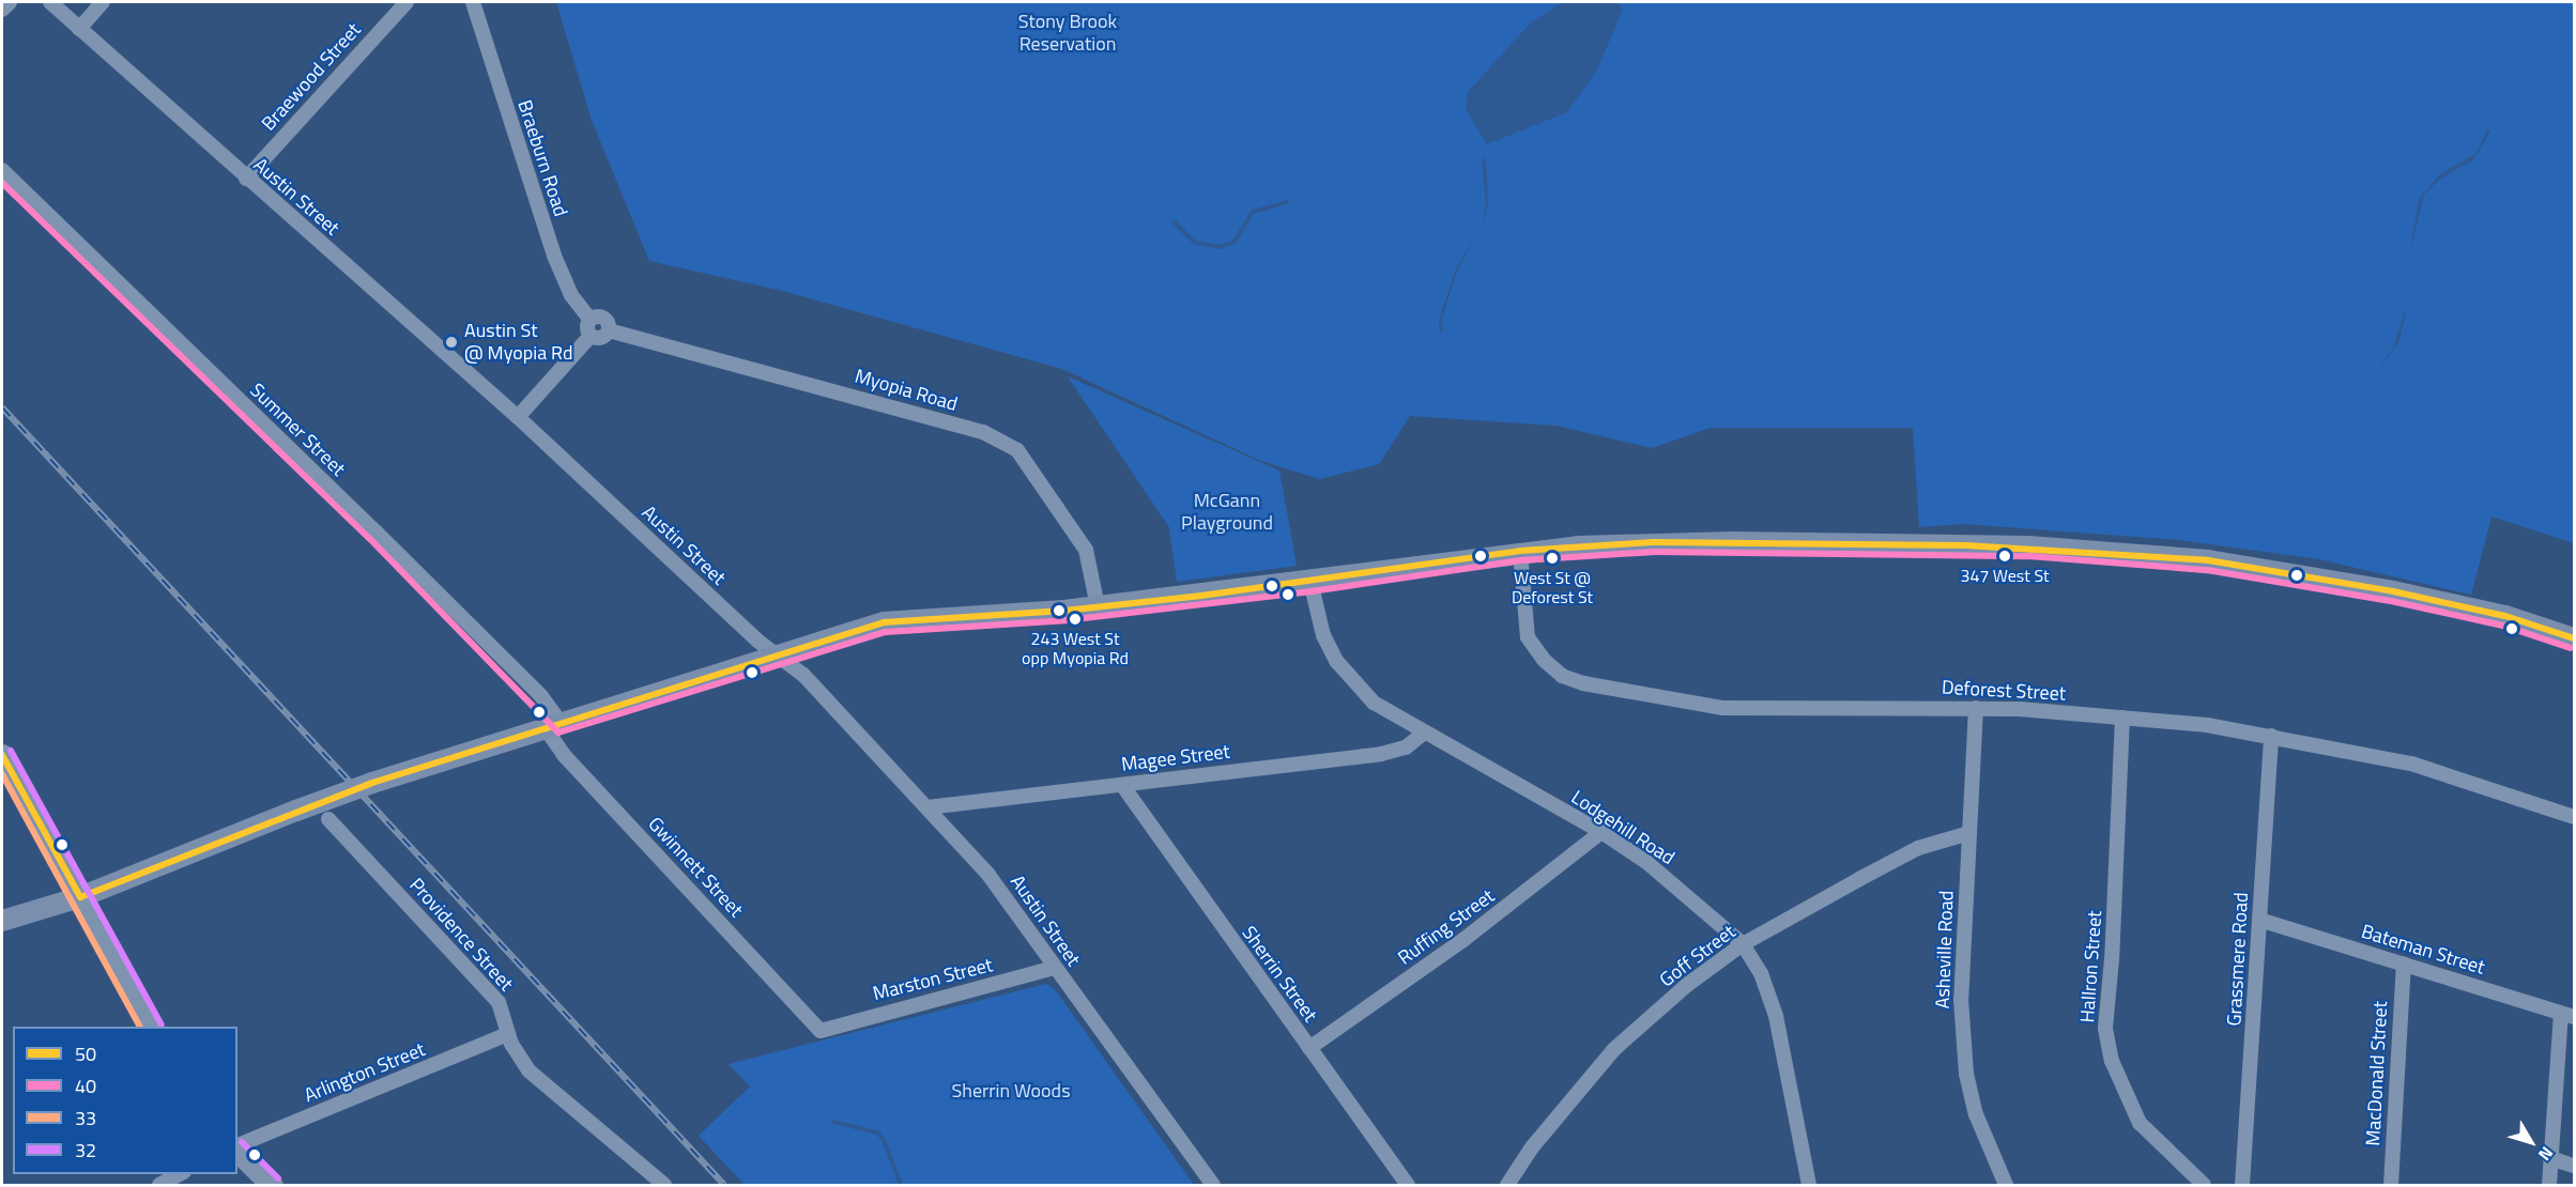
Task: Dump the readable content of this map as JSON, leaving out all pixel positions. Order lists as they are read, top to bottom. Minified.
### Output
{"streets":{"street":["Braewood Street","Braeburn Road","Austin Street","Myopia Road","Summer Street","Deforest Street","Magee Street","Lodgehill Road","Gwinnett Street","Ruffing Street","Providence Street","Asheville Road","Bateman Street","Goff Street","Grassmere Road","Hallron Street","Sherrin Street","Marston Street","Arlington Street","MacDonald Street"]},"crossings":[["Braewood Street","Austin Street"],["Braeburn Road","Myopia Road"],["Austin Street","Magee Street"],["Austin Street","Marston Street"],["Summer Street","Gwinnett Street"],["Deforest Street","Asheville Road"],["Deforest Street","Grassmere Road"],["Deforest Street","Hallron Street"],["Magee Street","Lodgehill Road"],["Magee Street","Sherrin Street"],["Lodgehill Road","Ruffing Street"],["Lodgehill Road","Goff Street"],["Gwinnett Street","Marston Street"],["Ruffing Street","Sherrin Street"],["Providence Street","Arlington Street"],["Asheville Road","Goff Street"],["Bateman Street","Grassmere Road"],["Bateman Street","MacDonald Street"]],"parks":["Stony Brook Reservation","McGann Playground","Sherrin Woods"],"places":["Austin St @ Myopia Rd","347 West St","West St @ Deforest St","243 West St opp Myopia Rd"],"lines":["transit line 40","transit line 50","transit line 32","transit line 33"],"legend":["50","40","33","32"],"north":"bottom right"}
